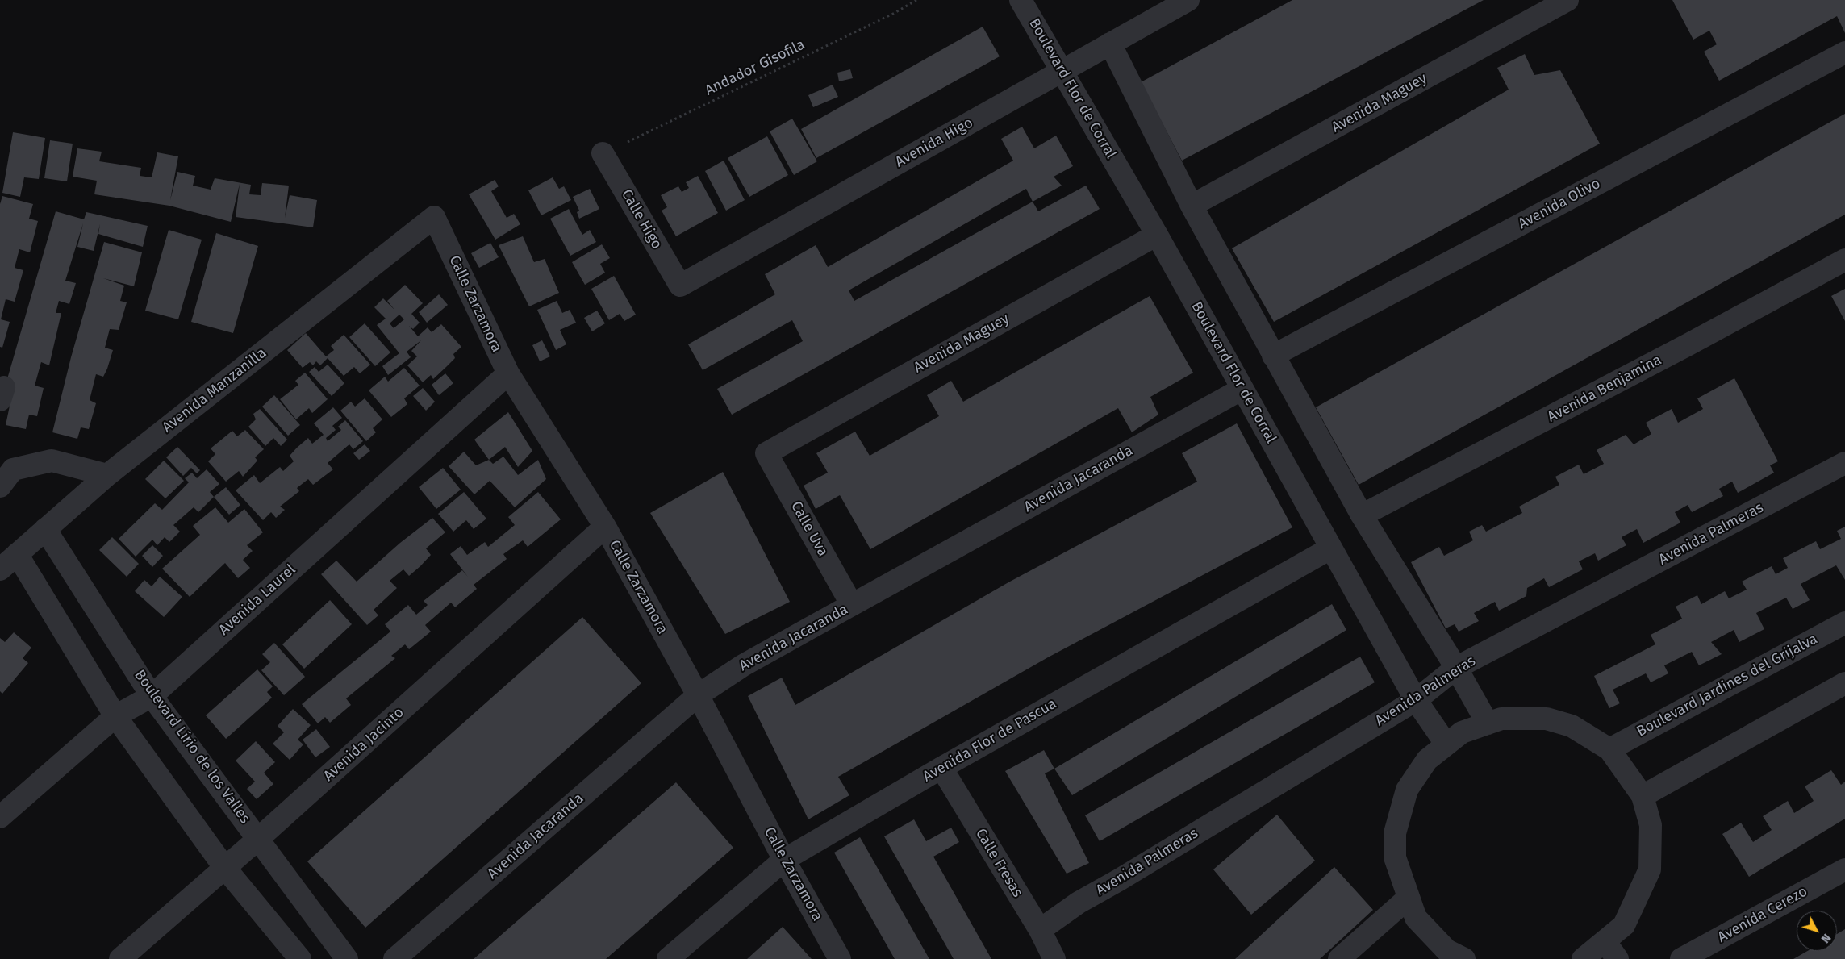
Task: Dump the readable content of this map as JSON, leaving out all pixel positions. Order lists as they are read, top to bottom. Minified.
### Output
{"streets":{"street":["Boulevard Flor de Corral","Avenida Maguey","Avenida Higo","Avenida Olivo","Calle Higo","Calle Zarzamora","Avenida Benjamina","Avenida Manzanilla","Avenida Jacaranda","Calle Uva","Avenida Palmeras","Avenida Laurel","Boulevard Jardines del Grijalva","Avenida Flor de Pascua","Avenida Jacinto","Boulevard Lírio de los Valles","Calle Fresas","Avenida Cerezo"],"path":["Andador Gisofila"]},"crossings":[["Andador Gisofila","Calle Higo"],["Boulevard Flor de Corral","Avenida Maguey"],["Boulevard Flor de Corral","Avenida Higo"],["Boulevard Flor de Corral","Avenida Jacaranda"],["Boulevard Flor de Corral","Avenida Palmeras"],["Boulevard Flor de Corral","Avenida Flor de Pascua"],["Avenida Maguey","Calle Uva"],["Avenida Higo","Calle Higo"],["Calle Zarzamora","Avenida Manzanilla"],["Calle Zarzamora","Avenida Jacaranda"],["Calle Zarzamora","Avenida Laurel"],["Calle Zarzamora","Avenida Flor de Pascua"],["Calle Zarzamora","Avenida Jacinto"],["Avenida Manzanilla","Boulevard Lírio de los Valles"],["Avenida Jacaranda","Calle Uva"],["Avenida Palmeras","Calle Fresas"],["Avenida Laurel","Boulevard Lírio de los Valles"],["Avenida Flor de Pascua","Calle Fresas"],["Avenida Jacinto","Boulevard Lírio de los Valles"]],"north":"bottom right"}
